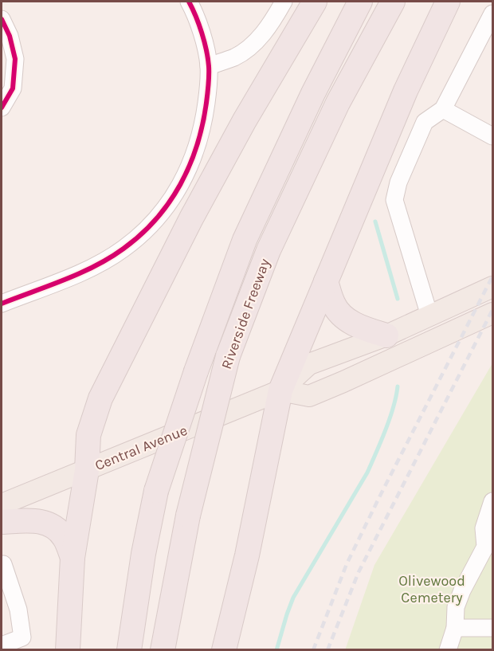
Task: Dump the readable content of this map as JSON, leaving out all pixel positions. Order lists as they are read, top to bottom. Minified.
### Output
{"streets":{"highway":["Riverside Freeway"],"main road":["Central Avenue"]},"parks":["Olivewood Cemetery"]}
